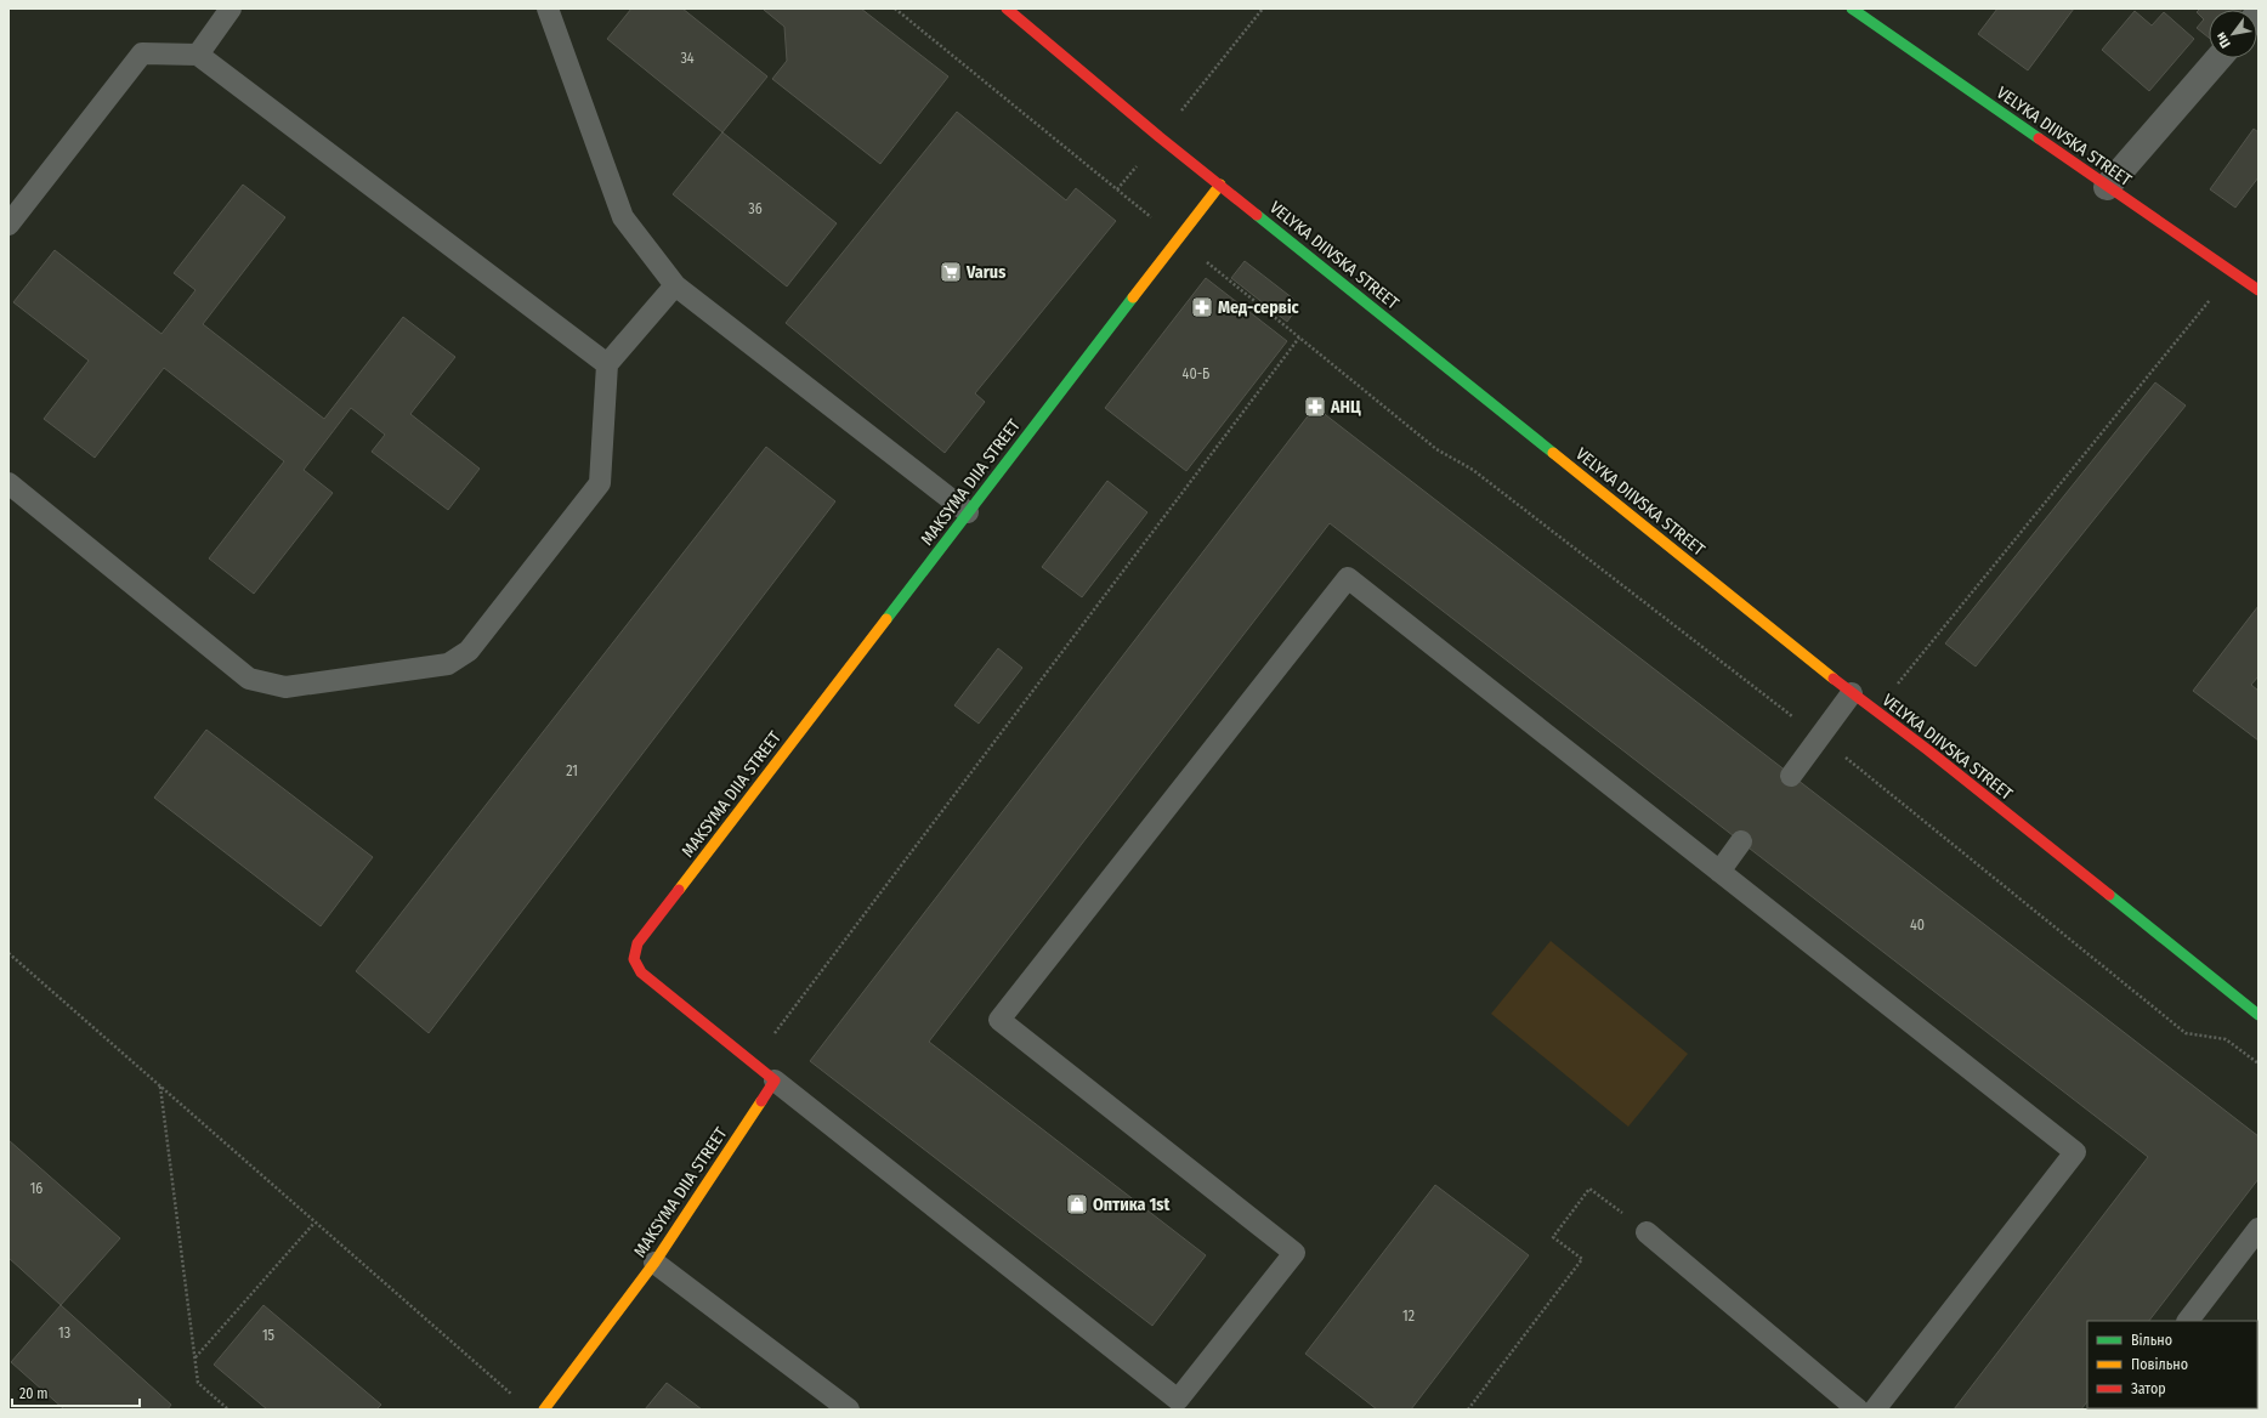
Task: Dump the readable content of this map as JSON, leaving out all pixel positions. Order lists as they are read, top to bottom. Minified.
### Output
{"streets":{"main road":["VELYKA DIIVSKA STREET","MAKSYMA DIIA STREET"]},"crossings":[["VELYKA DIIVSKA STREET","MAKSYMA DIIA STREET"]],"places":{"supermarket":["Varus"],"pharmacy":["Мед-сервіс","АНЦ"],"shop":["Оптика 1st"]},"house_numbers":["34","36","40-Б","21","40","16","12","13","15"],"legend":["Вільно","Повільно","Затор"],"scale_bar":"20 m","north":"bottom left"}
